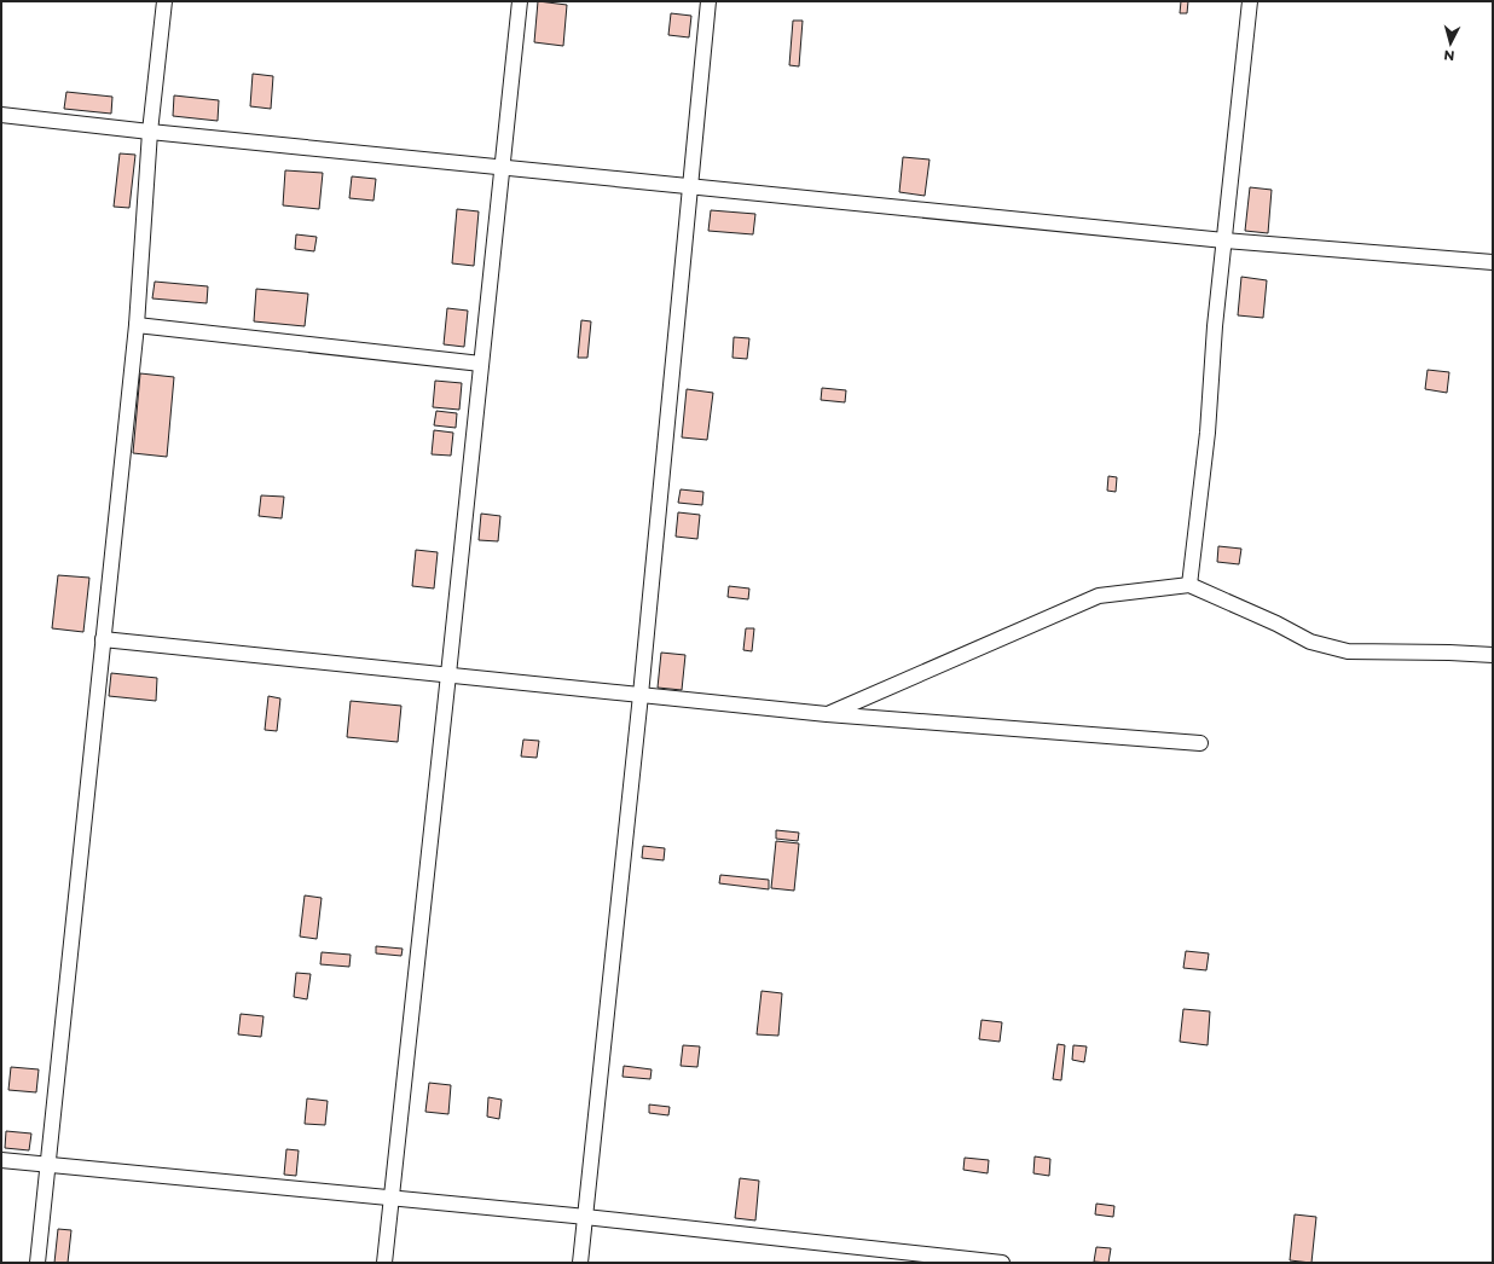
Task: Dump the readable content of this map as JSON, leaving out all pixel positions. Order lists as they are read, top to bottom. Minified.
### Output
{"north":"bottom"}
